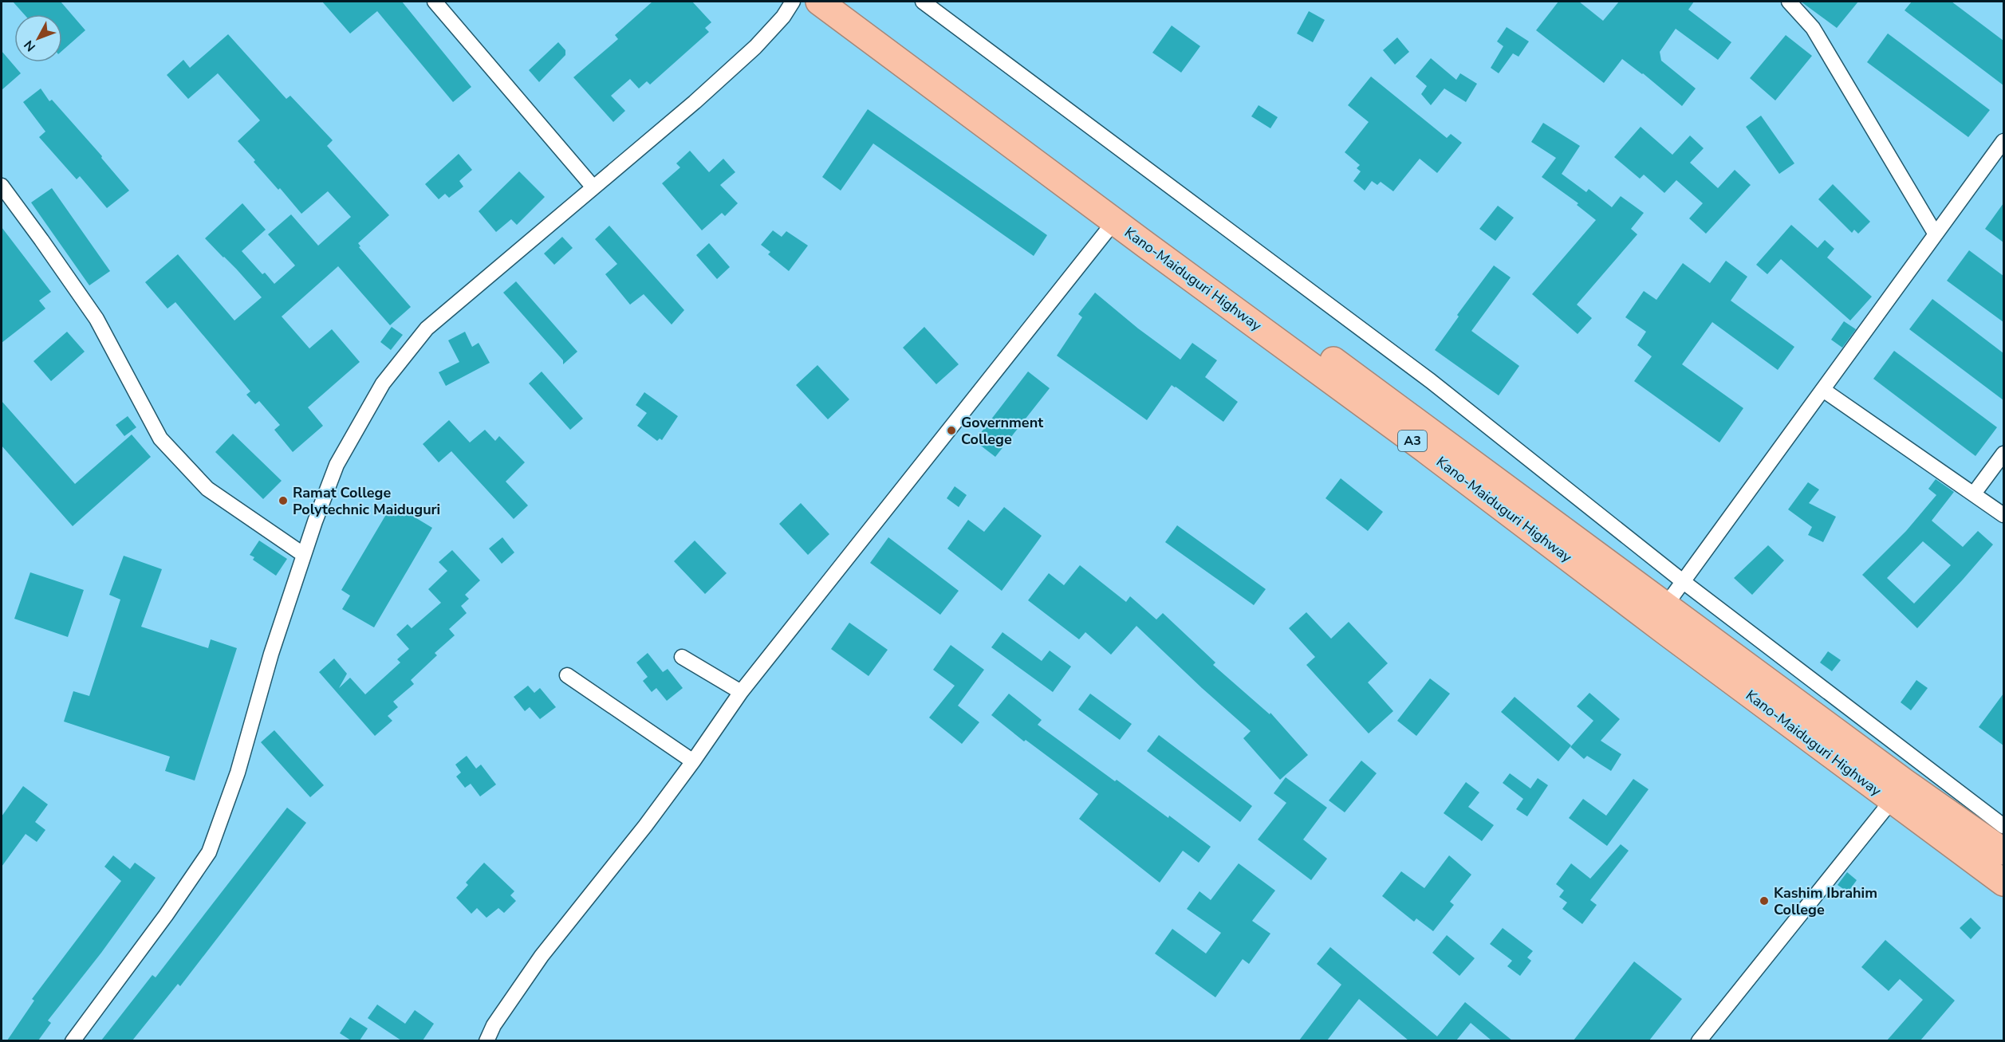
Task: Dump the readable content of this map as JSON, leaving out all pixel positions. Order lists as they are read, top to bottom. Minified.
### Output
{"streets":{"highway":["Kano-Maiduguri Highway","A3"]},"places":["Government College","Ramat College Polytechnic Maiduguri","Kashim Ibrahim College"],"north":"bottom left"}
